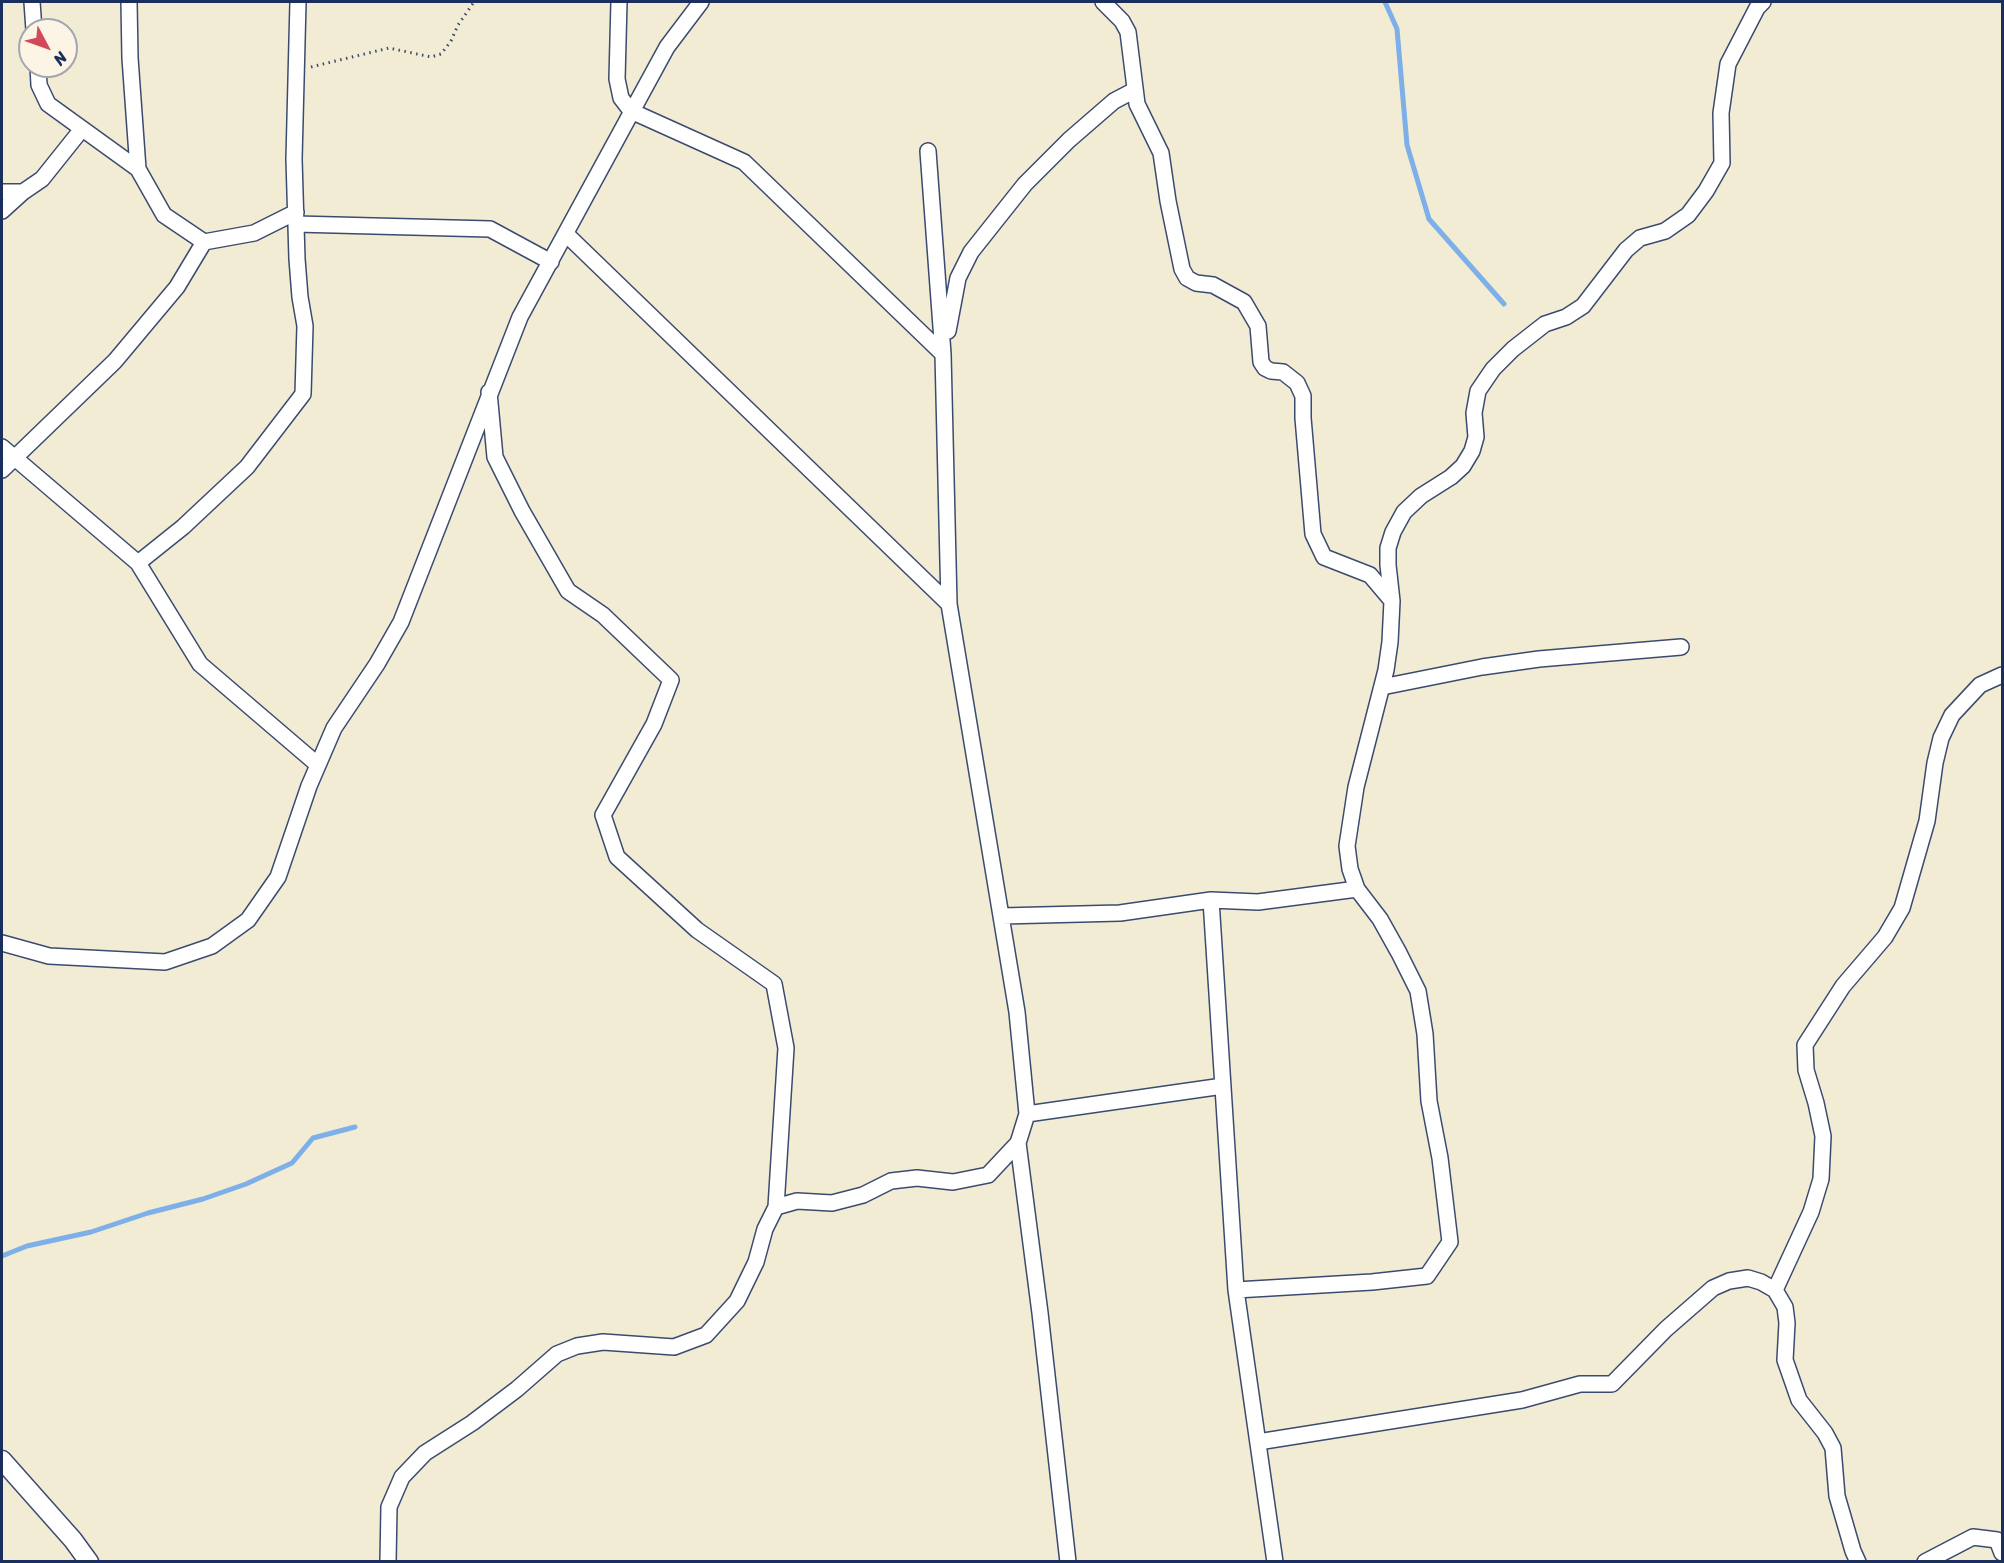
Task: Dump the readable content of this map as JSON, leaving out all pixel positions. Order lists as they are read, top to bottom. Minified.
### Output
{"north":"bottom right"}
